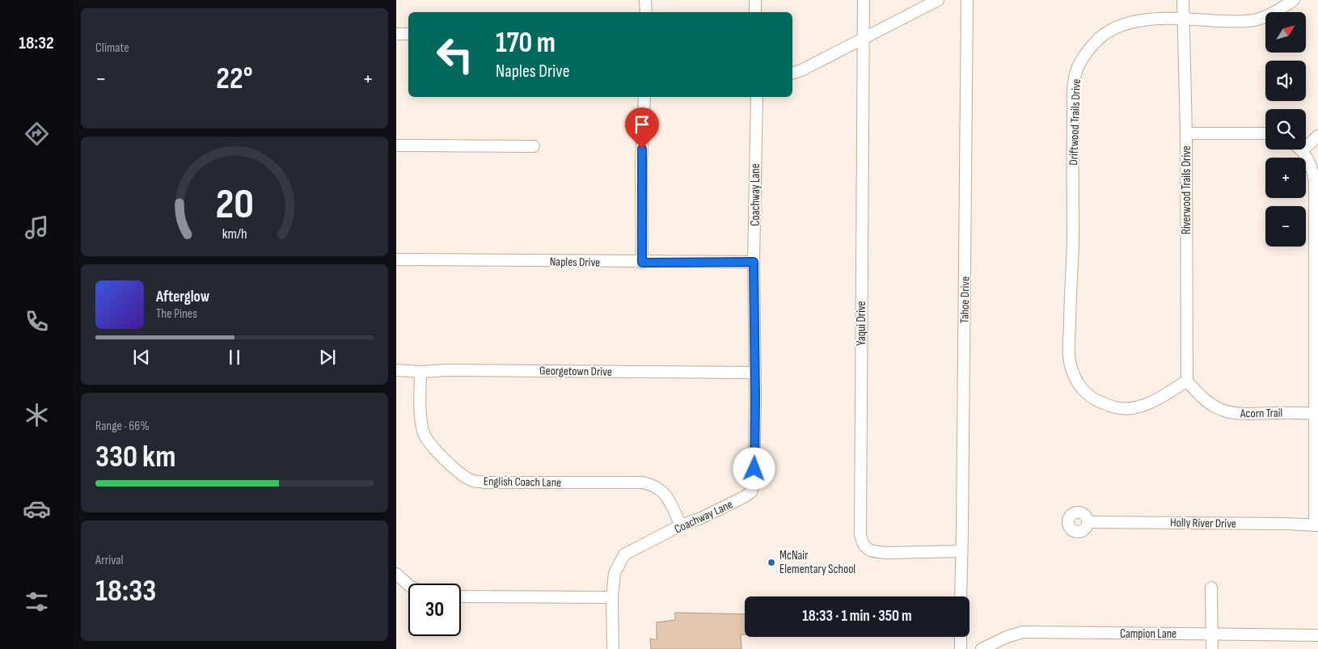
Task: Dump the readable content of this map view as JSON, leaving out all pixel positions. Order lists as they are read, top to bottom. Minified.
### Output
{"streets":{"street":["Driftwood Trails Drive","Riverwood Trails Drive","Coachway Lane","Naples Drive","Tahoe Drive","Yaqui Drive","Georgetown Drive","Acorn Trail","English Coach Lane","Holly River Drive","Campion Lane"]},"crossings":[["Driftwood Trails Drive","Riverwood Trails Drive"],["Driftwood Trails Drive","Acorn Trail"],["Riverwood Trails Drive","Acorn Trail"],["Coachway Lane","Naples Drive"],["Coachway Lane","Georgetown Drive"],["Coachway Lane","English Coach Lane"],["Tahoe Drive","Yaqui Drive"],["Georgetown Drive","English Coach Lane"]],"places":["McNair Elementary School"],"north":"top right","page":{"tabs":"18:32","tile":["Climate",["Range · 66%","330 km"],["Arrival","18:33"]],"map_buttons":["+","−"],"turn":["170 m","Naples Drive"],"heat":["−","22°","+"],"song":["Afterglow","The Pines"],"limit":"30","trip":"18:33 · 1 min · 350 m","gauge":["20","km/h"]}}
